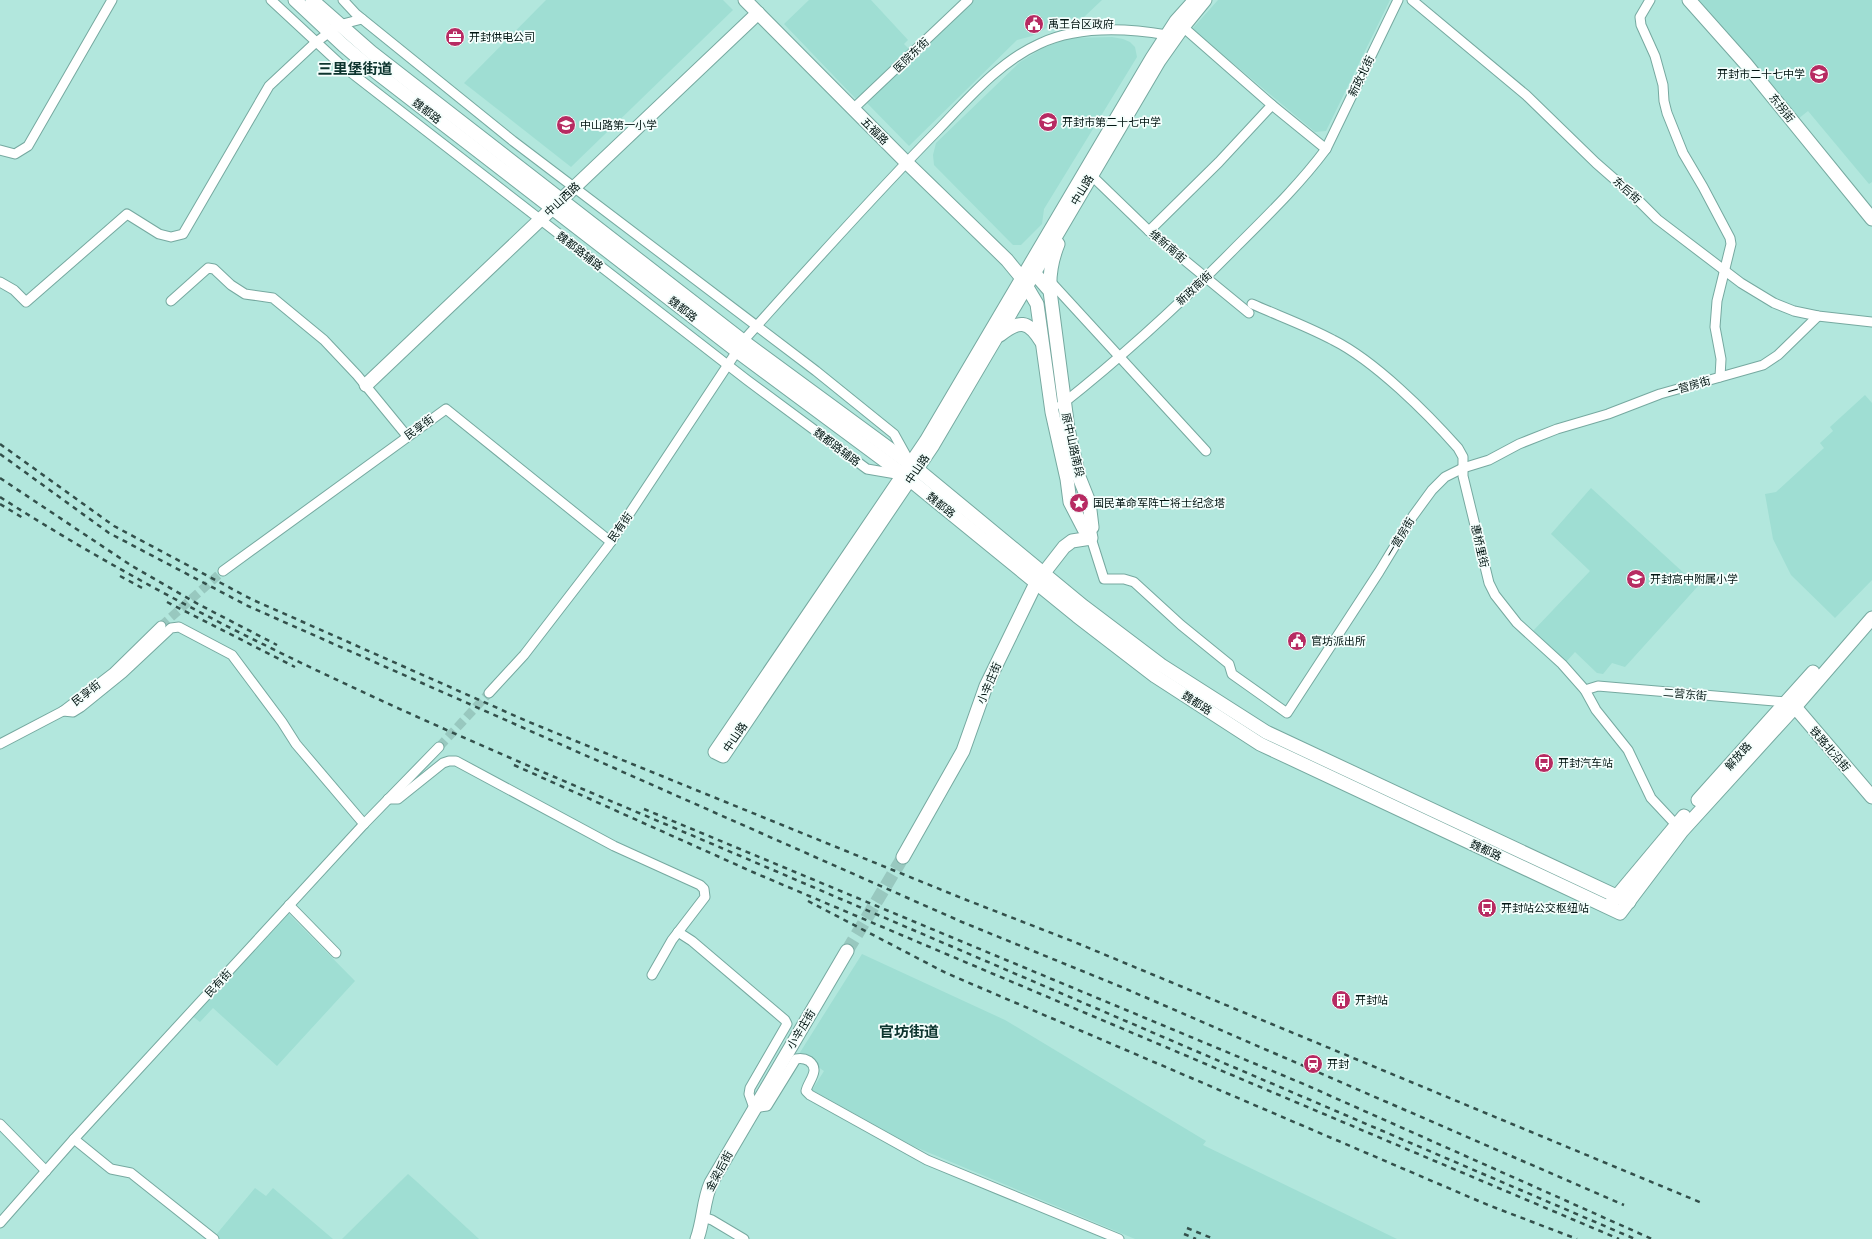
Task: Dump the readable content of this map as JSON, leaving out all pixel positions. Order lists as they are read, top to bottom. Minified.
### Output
{"streets":{"main road":["东拐街","魏都路","五福路","中山路","中山西路","原中山路南段","小辛庄街","铁路北沿街","解放路","金梁后街"],"street":["医院东街","新政北街","东后街","维新南街","魏都路辅路","新政南街","一营房街","民享街","民有街","惠桥里街","二营东街"]},"crossings":[["医院东街","五福路"],["新政北街","新政南街"],["魏都路","中山路"],["魏都路","中山西路"],["魏都路","魏都路辅路"],["魏都路","民有街"],["魏都路","小辛庄街"],["魏都路","解放路"],["五福路","中山西路"],["五福路","原中山路南段"],["五福路","民有街"],["中山路","维新南街"],["中山路","魏都路辅路"],["中山路","原中山路南段"],["中山路","民有街"],["东后街","一营房街"],["中山西路","魏都路辅路"],["维新南街","新政南街"],["维新南街","惠桥里街"],["魏都路辅路","民有街"],["新政南街","原中山路南段"],["一营房街","原中山路南段"],["一营房街","惠桥里街"],["一营房街","小辛庄街"],["民享街","民有街"],["原中山路南段","小辛庄街"],["惠桥里街","二营东街"],["惠桥里街","解放路"],["小辛庄街","金梁后街"],["二营东街","铁路北沿街"],["二营东街","解放路"],["铁路北沿街","解放路"]],"districts":["三里堡街道","官坊街道"],"places":{"public building":["禹王台区政府","官坊派出所"],"office":["开封供电公司"],"school or university":["开封市二十七中学","开封市第二十七中学","中山路第一小学","开封高中附属小学"],"place":["国民革命军阵亡将士纪念塔"],"bus stop":["开封汽车站","开封站公交枢纽站"],"building":["开封站"],"station":["开封"]}}
